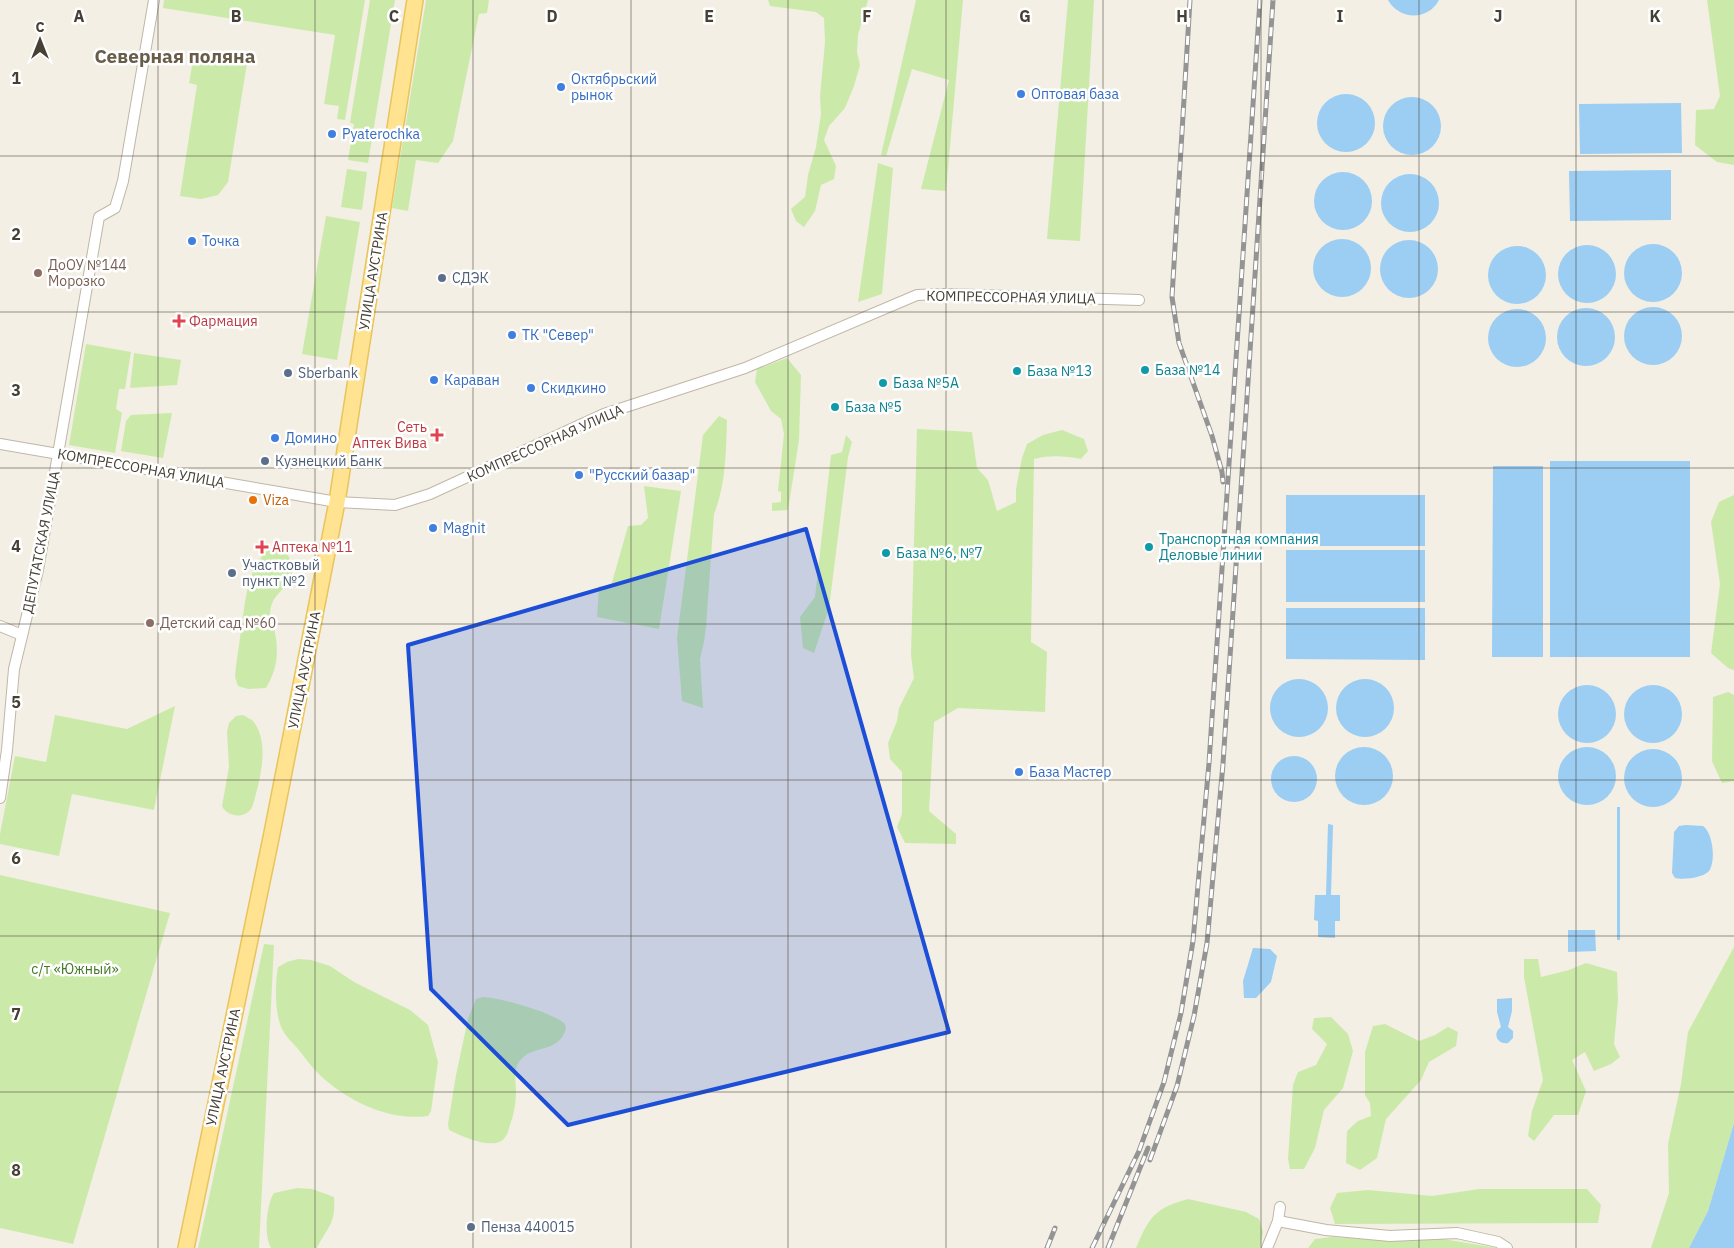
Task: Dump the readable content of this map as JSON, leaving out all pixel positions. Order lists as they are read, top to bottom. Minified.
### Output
{"streets":{"main road":["УЛИЦА АУСТРИНА"],"street":["КОМПРЕССОРНАЯ УЛИЦА","ДЕПУТАТСКАЯ УЛИЦА"]},"crossings":[["УЛИЦА АУСТРИНА","КОМПРЕССОРНАЯ УЛИЦА"],["КОМПРЕССОРНАЯ УЛИЦА","ДЕПУТАТСКАЯ УЛИЦА"]],"districts":["Северная поляна"],"parks":["с/т «Южный»"],"places":{"other":["Октябрьский рынок","Оптовая база","Pyaterochka","Точка","ДоОУ №144 Морозко","СДЭК","ТК \"Север\"","База №14","База №13","Sberbank","Караван","База №5А","Скидкино","База №5","Домино","Кузнецкий Банк","\"Русский базар\"","Viza","Magnit","Транспортная компания Деловые линии","База №6, №7","Участковый пункт №2","Детский сад №60","База Мастер","Пенза 440015"],"health":["Фармация","Сеть Аптек Вива","Аптека №11"]},"north":"top","grid":{"columns":["A","B","C","D","E","F","G","H","I","J","K"],"rows":["1","2","3","4","5","6","7","8"]}}
